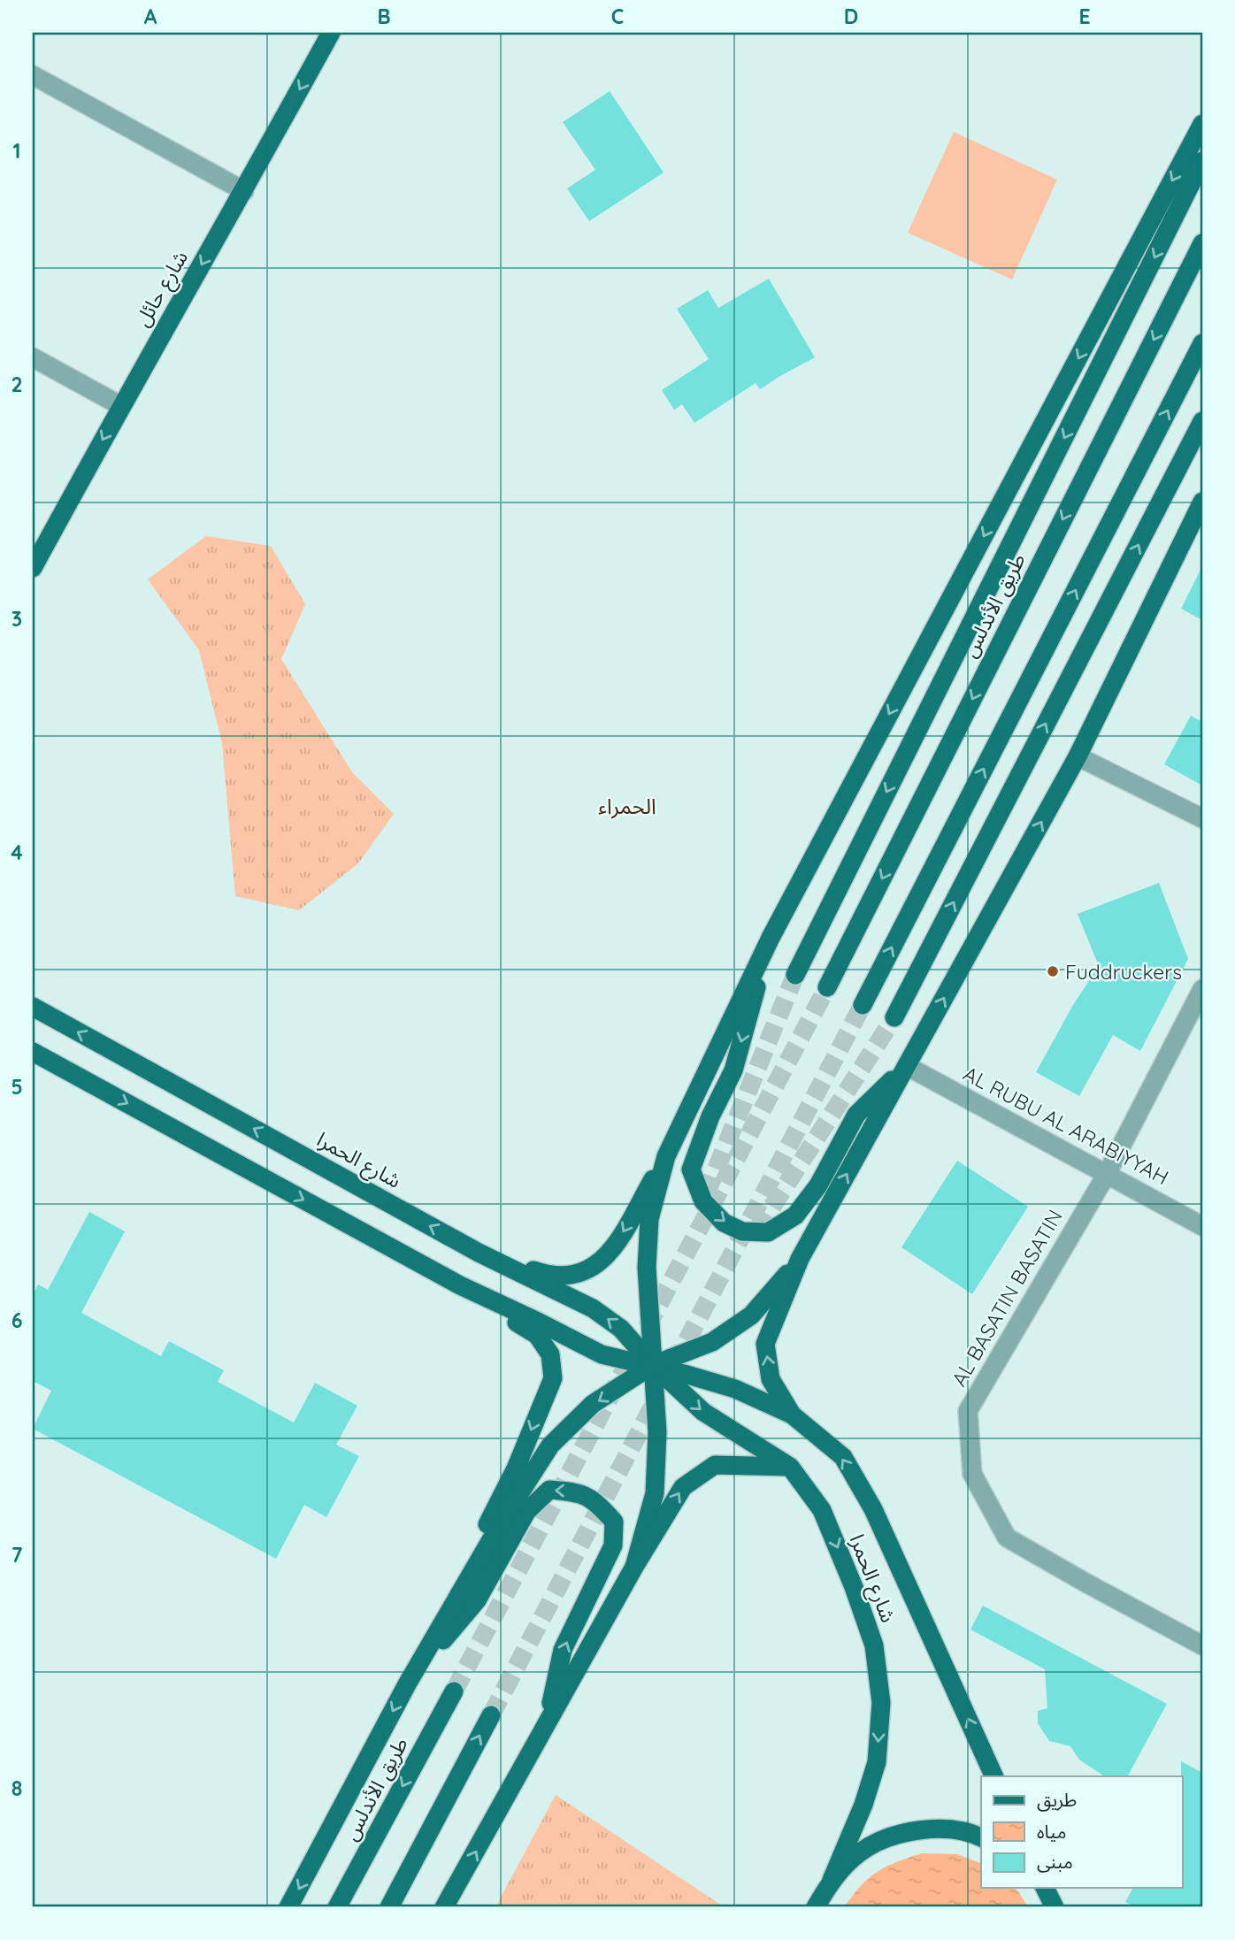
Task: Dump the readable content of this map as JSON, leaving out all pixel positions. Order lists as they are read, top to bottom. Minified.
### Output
{"streets":{"main road":["شارع حائل","طريق الأندلس","شارع الحمرا"],"street":["AL RUBU AL ARABIYYAH","AL BASATIN BASATIN"]},"crossings":[["AL RUBU AL ARABIYYAH","AL BASATIN BASATIN"]],"one_way":["شارع حائل"],"districts":["الحمراء"],"places":["Fuddruckers"],"legend":["طريق","مياه","مبنى"],"grid":{"columns":["A","B","C","D","E"],"rows":["1","2","3","4","5","6","7","8"]}}
